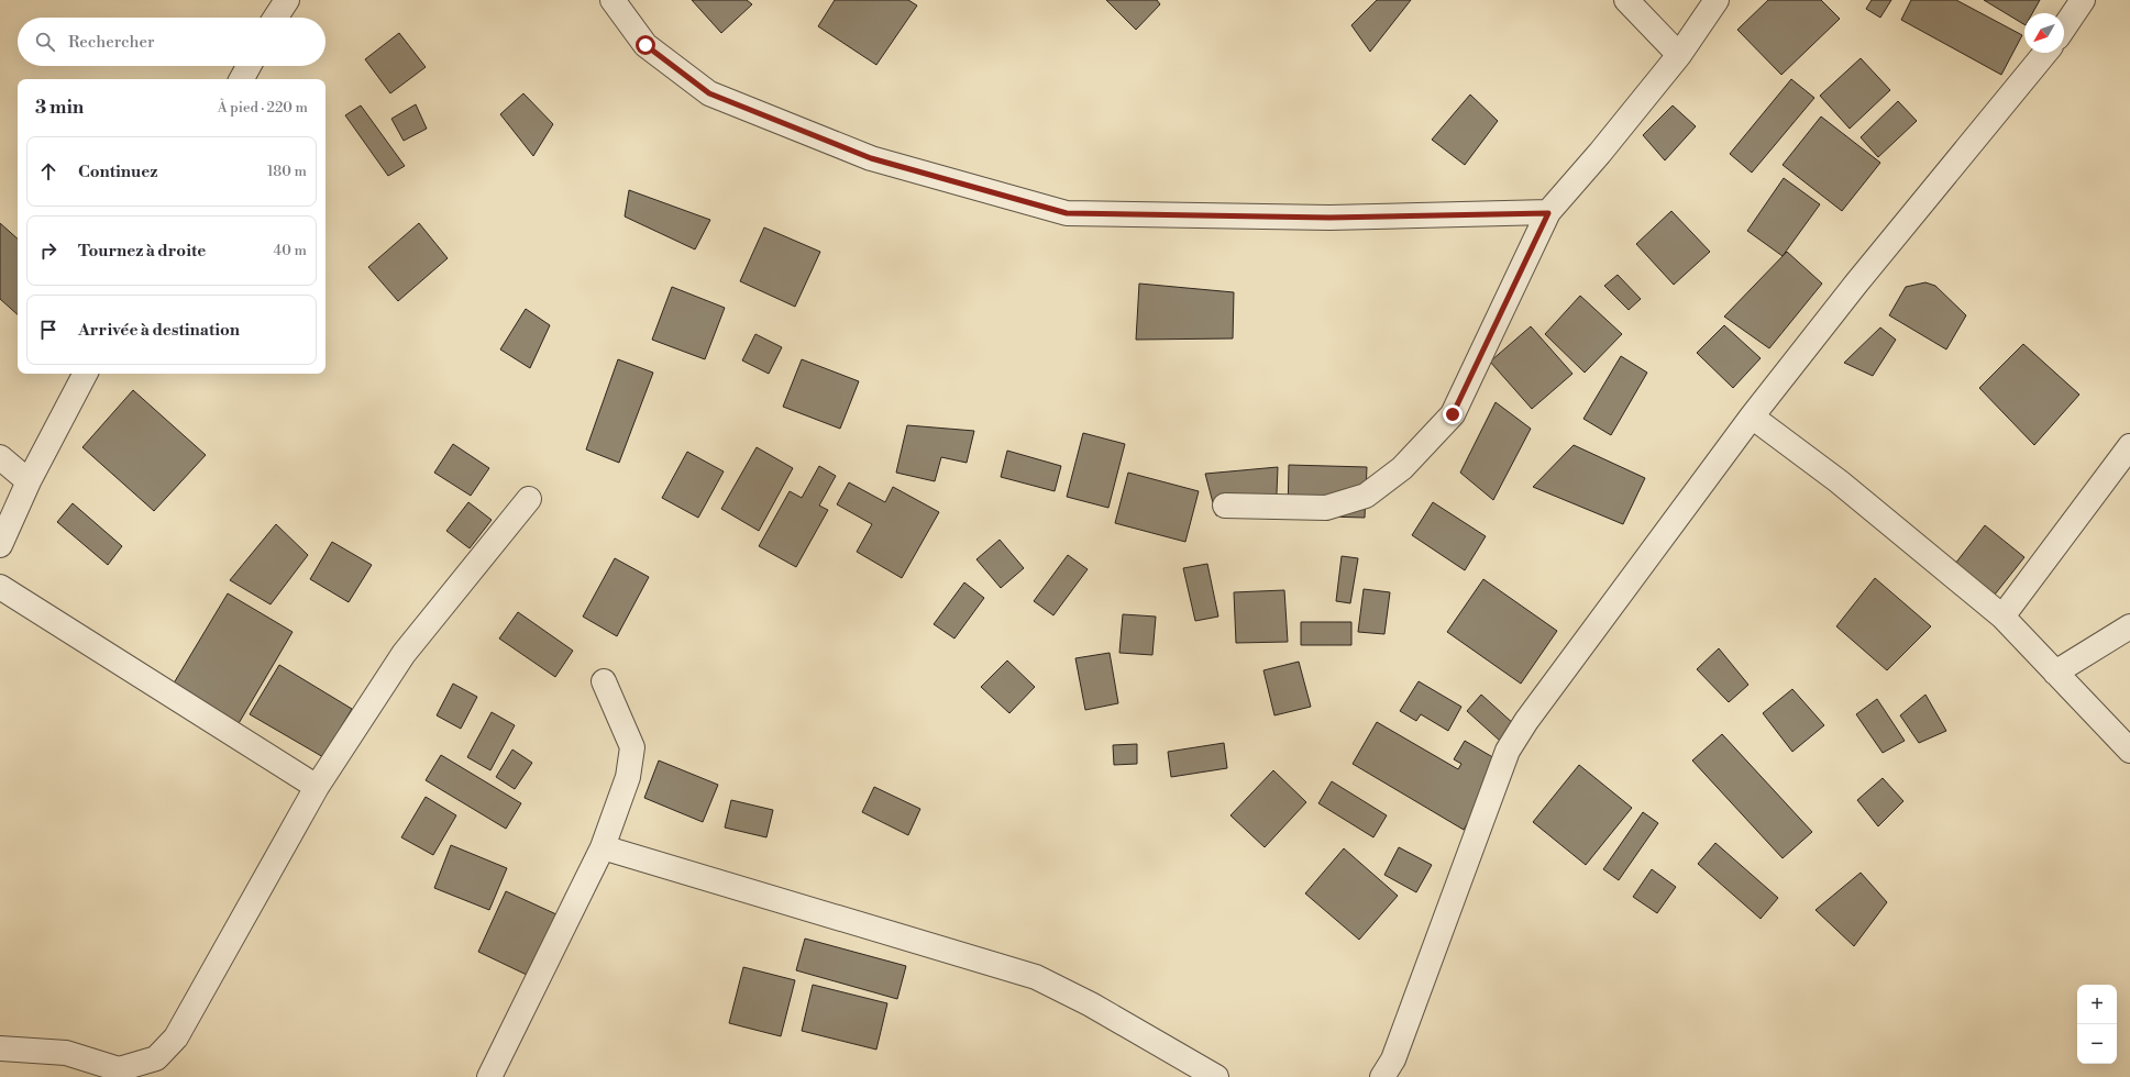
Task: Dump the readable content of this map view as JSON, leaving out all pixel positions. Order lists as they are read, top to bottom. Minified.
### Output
{"north":"bottom left","page":{"search":"Rechercher","heading":["3 min","À pied · 220 m"],"list":[["Continuez","180 m"],["Tournez à droite","40 m"],"Arrivée à destination"],"map_buttons":["+","−"]}}
